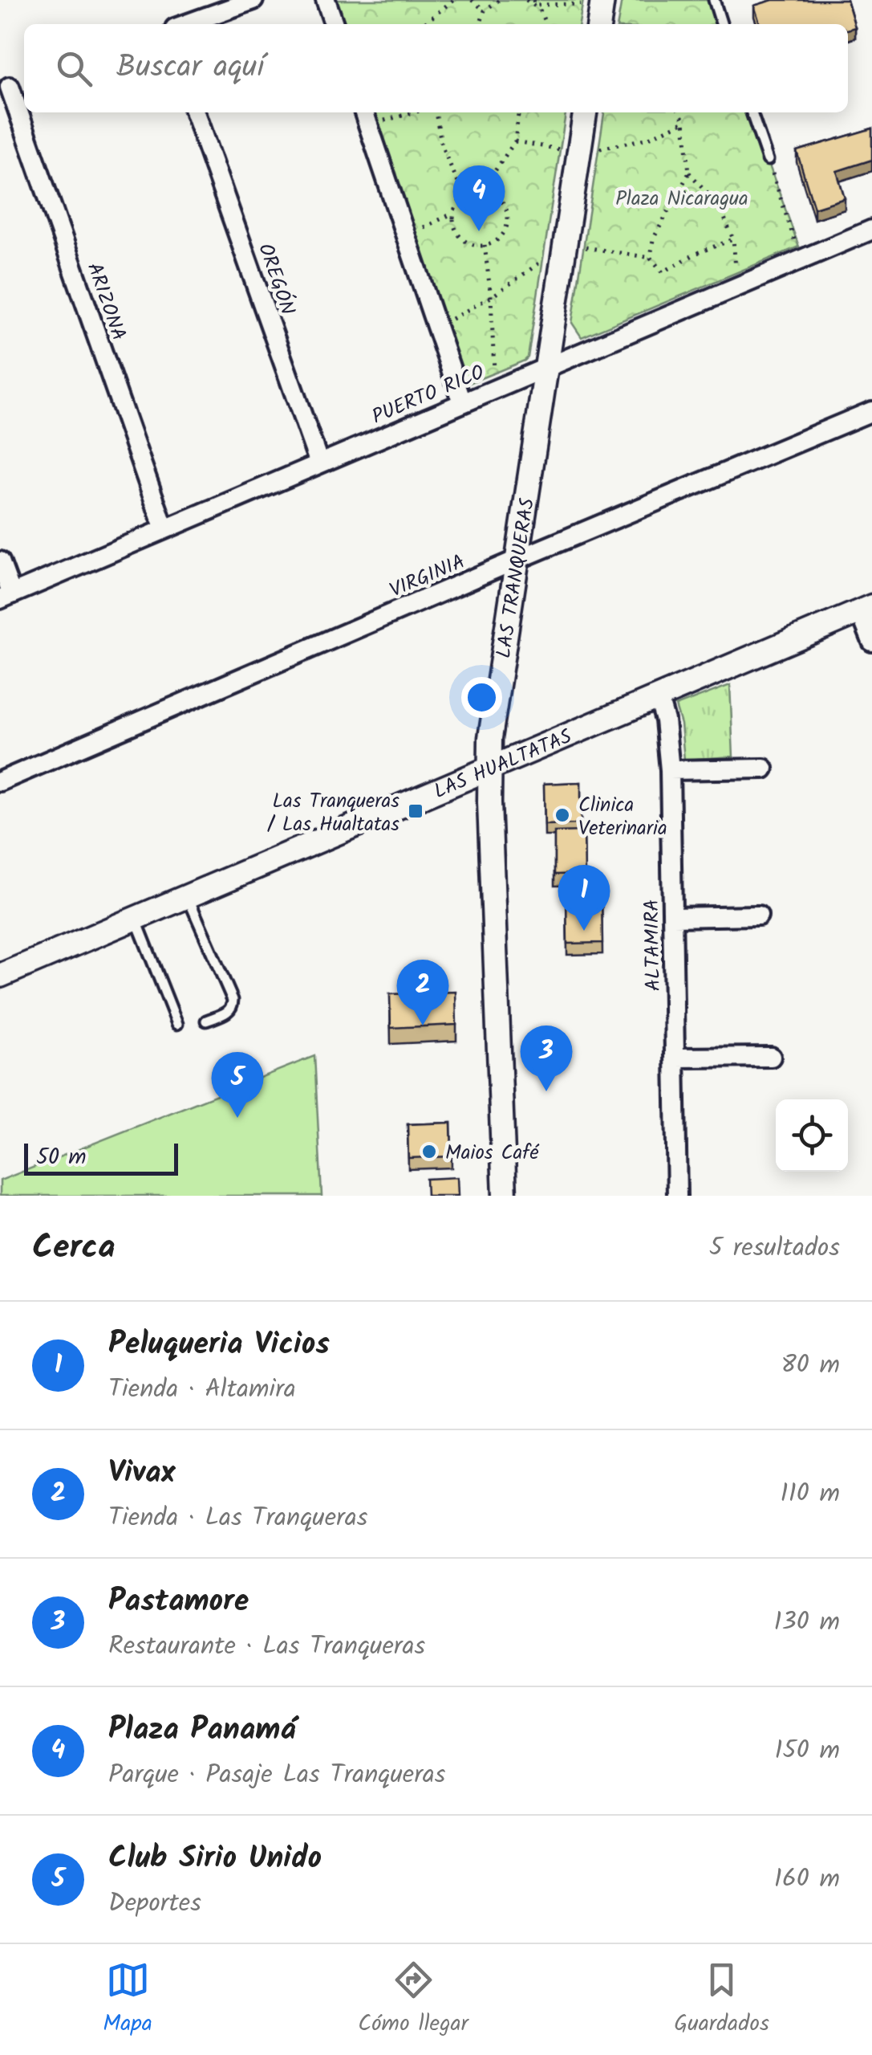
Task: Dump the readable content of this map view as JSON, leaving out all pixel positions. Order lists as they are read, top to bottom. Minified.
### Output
{"streets":{"street":["OREGÓN","ARIZONA","PUERTO RICO","VIRGINIA","LAS TRANQUERAS","LAS HUALTATAS","ALTAMIRA"]},"crossings":[["OREGÓN","PUERTO RICO"],["ARIZONA","PUERTO RICO"],["PUERTO RICO","LAS TRANQUERAS"],["VIRGINIA","LAS TRANQUERAS"],["LAS TRANQUERAS","LAS HUALTATAS"],["LAS HUALTATAS","ALTAMIRA"]],"parks":["Plaza Nicaragua"],"places":{"transit":["Las Tranqueras / Las Hualtatas"],"other":["Clinica Veterinaria","Maios Café"]},"scale_bar":"50 m","page":{"search":"Buscar aquí","pins":["4","1","2","3","5"],"scale":"50 m","heading":["Cerca","5 resultados"],"list":[{"mark":"1","name":"Peluqueria Vicios","note":"Tienda · Altamira","value":"80 m"},{"mark":"2","name":"Vivax","note":"Tienda · Las Tranqueras","value":"110 m"},{"mark":"3","name":"Pastamore","note":"Restaurante · Las Tranqueras","value":"130 m"},{"mark":"4","name":"Plaza Panamá","note":"Parque · Pasaje Las Tranqueras","value":"150 m"},{"mark":"5","name":"Club Sirio Unido","note":"Deportes","value":"160 m"}],"nav":["Mapa","Cómo llegar","Guardados"]}}
